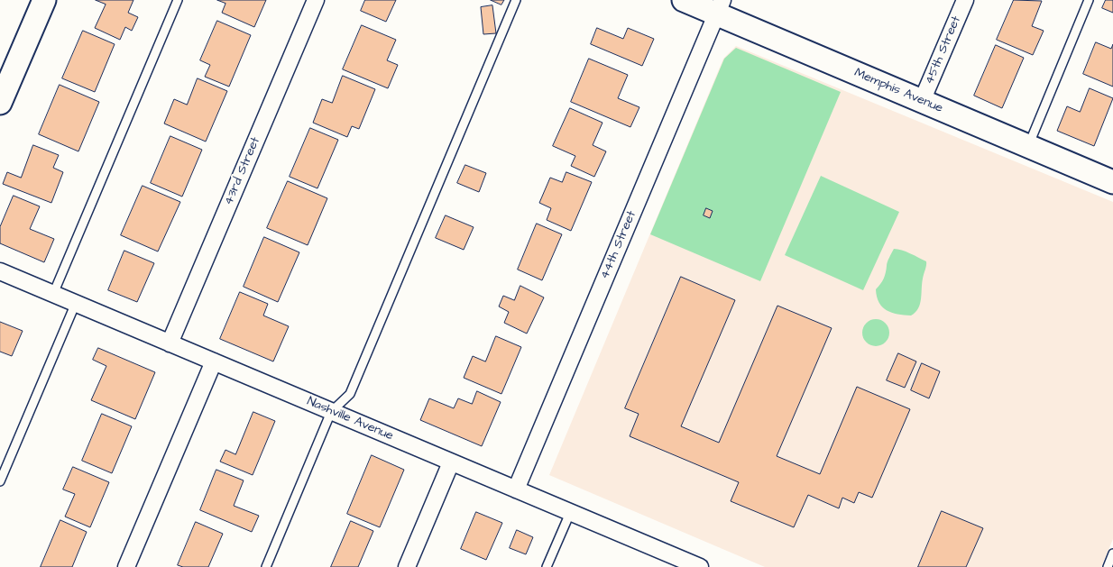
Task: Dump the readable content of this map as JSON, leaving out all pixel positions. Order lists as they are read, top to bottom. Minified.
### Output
{"streets":{"street":["45th Street","Memphis Avenue","43rd Street","44th Street","Nashville Avenue"]},"crossings":[["45th Street","Memphis Avenue"],["Memphis Avenue","44th Street"],["43rd Street","Nashville Avenue"],["44th Street","Nashville Avenue"]]}
